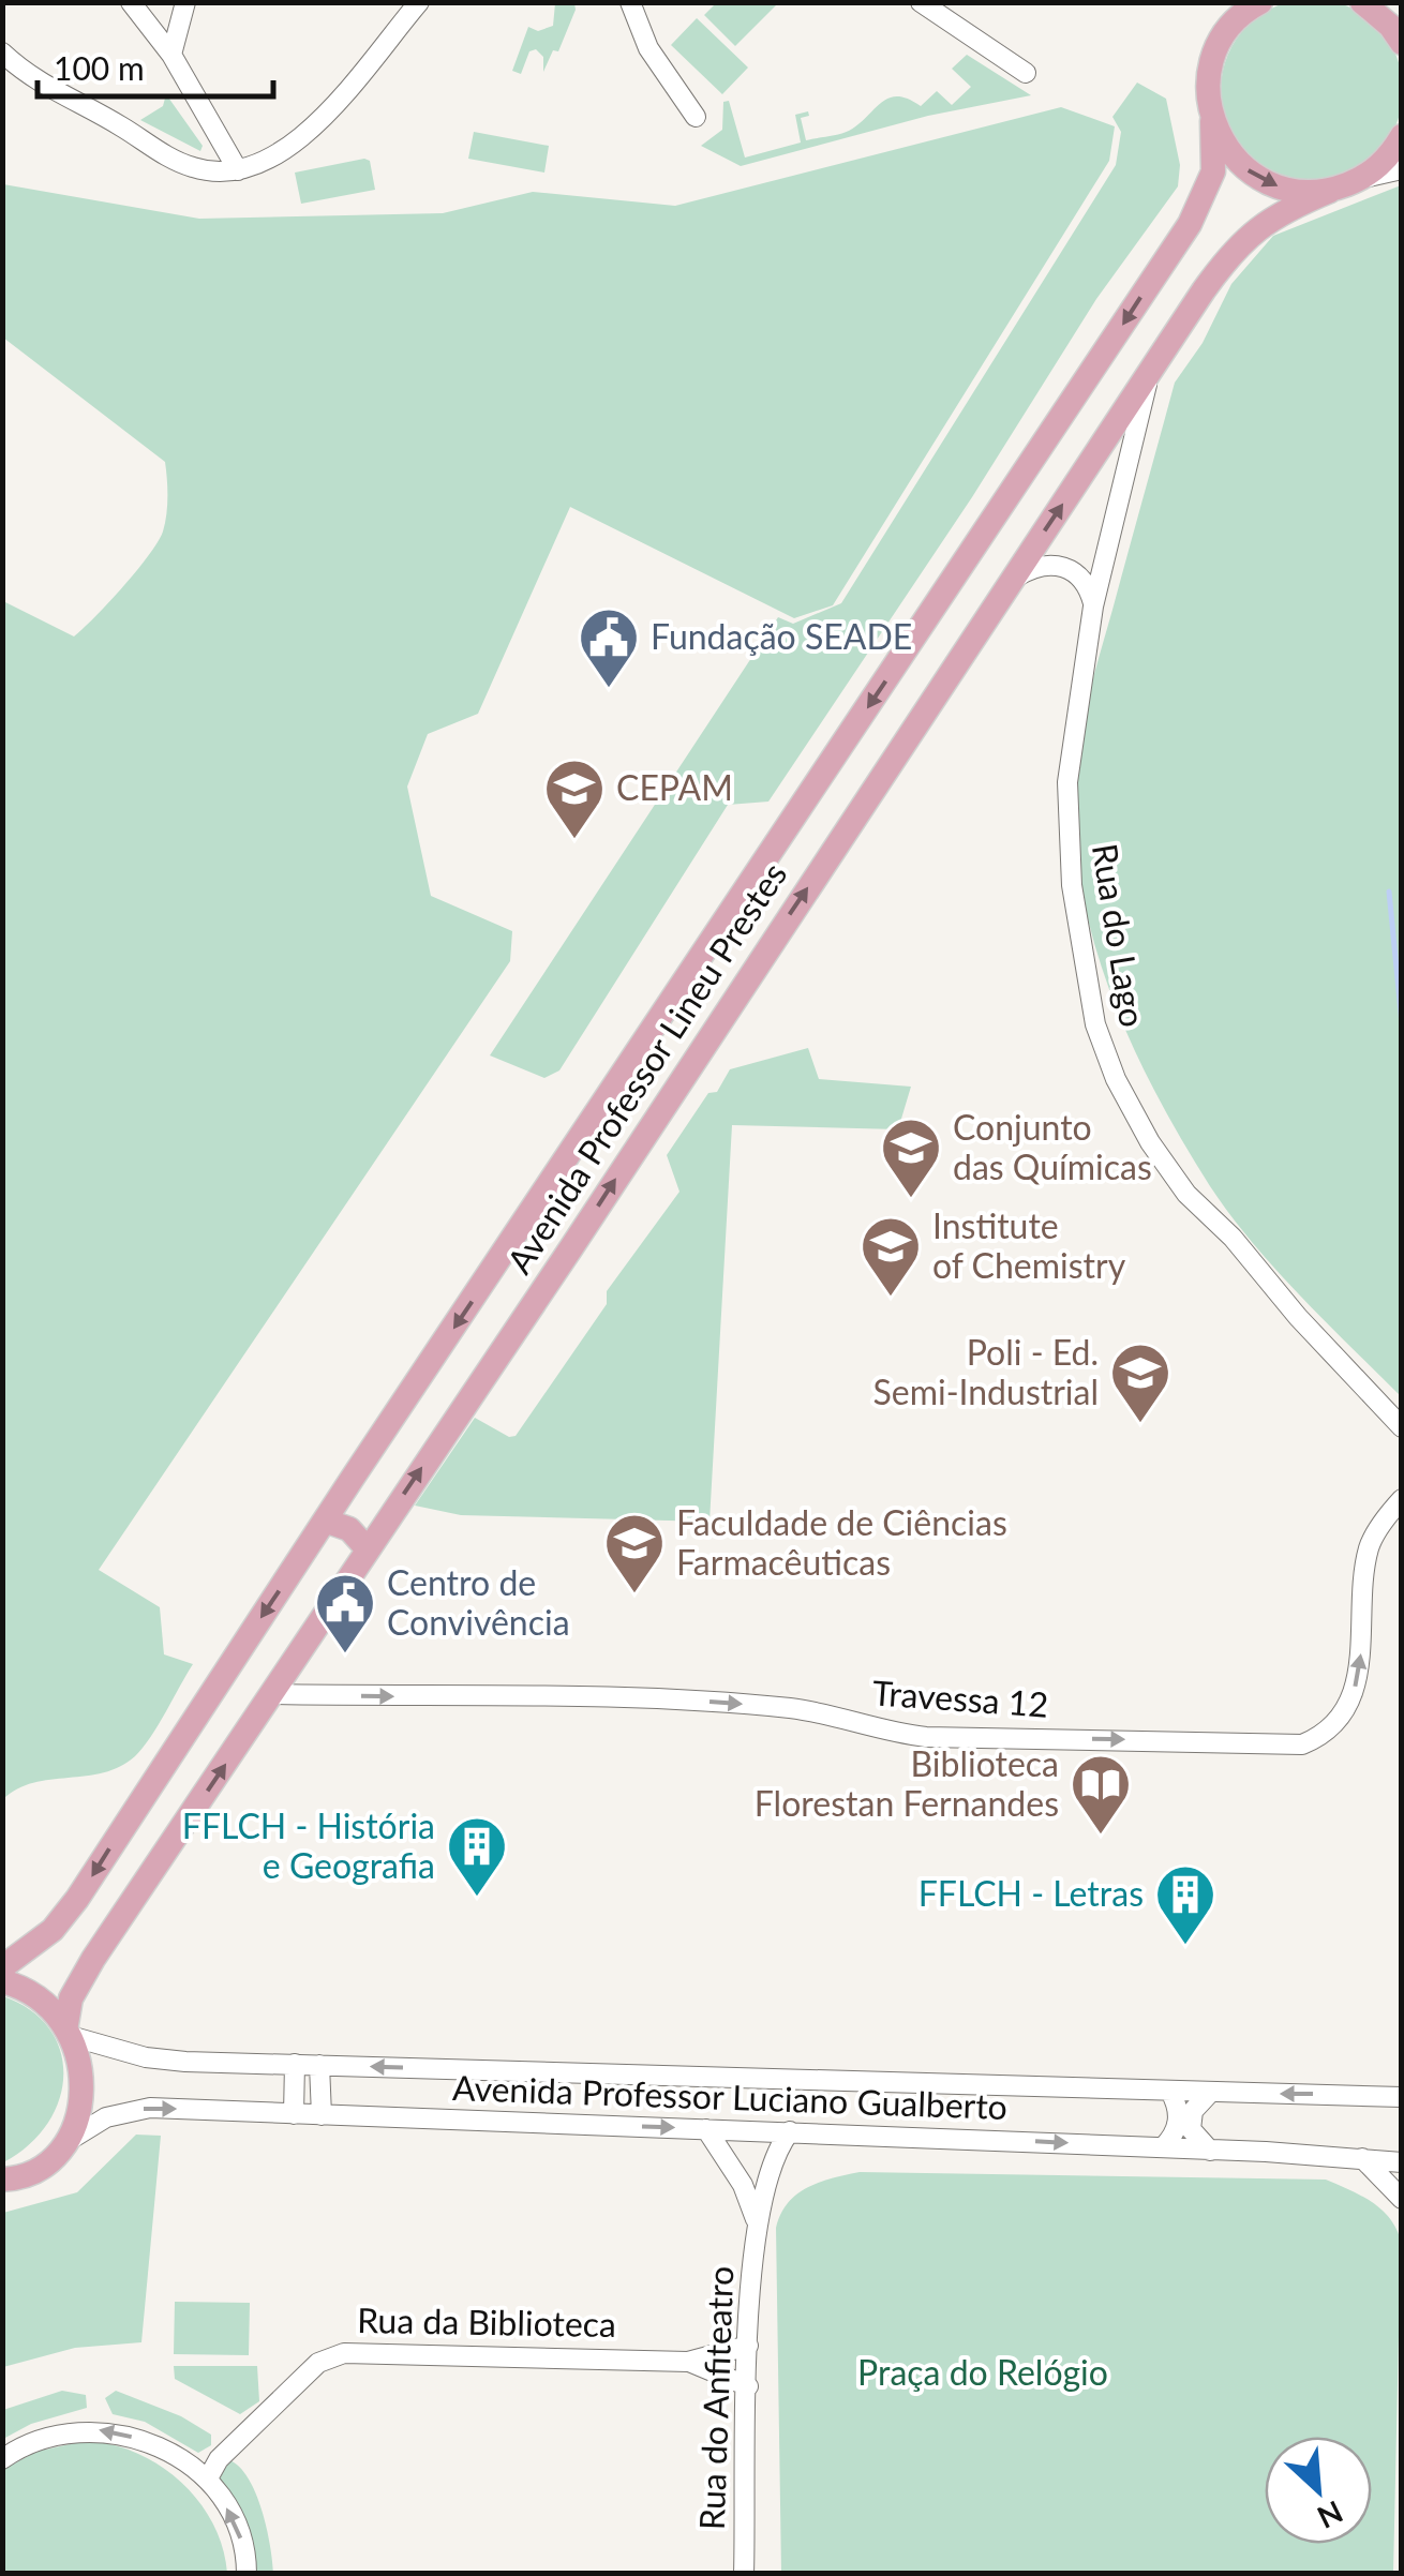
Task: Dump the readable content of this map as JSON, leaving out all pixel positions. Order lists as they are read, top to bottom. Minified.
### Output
{"streets":{"main road":["Avenida Professor Lineu Prestes"],"street":["Rua do Lago","Travessa 12","Avenida Professor Luciano Gualberto","Rua da Biblioteca","Rua do Anfiteatro"]},"crossings":[["Rua do Lago","Avenida Professor Lineu Prestes"],["Avenida Professor Lineu Prestes","Travessa 12"],["Avenida Professor Lineu Prestes","Avenida Professor Luciano Gualberto"],["Avenida Professor Luciano Gualberto","Rua do Anfiteatro"],["Rua da Biblioteca","Rua do Anfiteatro"]],"one_way":["Travessa 12"],"parks":["Praça do Relógio"],"places":{"public building":["Fundação SEADE","Centro de Convivência"],"school or university":["CEPAM","Conjunto das Químicas","Institute of Chemistry","Poli - Ed. Semi-Industrial","Faculdade de Ciências Farmacêuticas"],"library":["Biblioteca Florestan Fernandes"],"building":["FFLCH - História e Geografia","FFLCH - Letras"]},"scale_bar":"100 m","north":"bottom right"}
